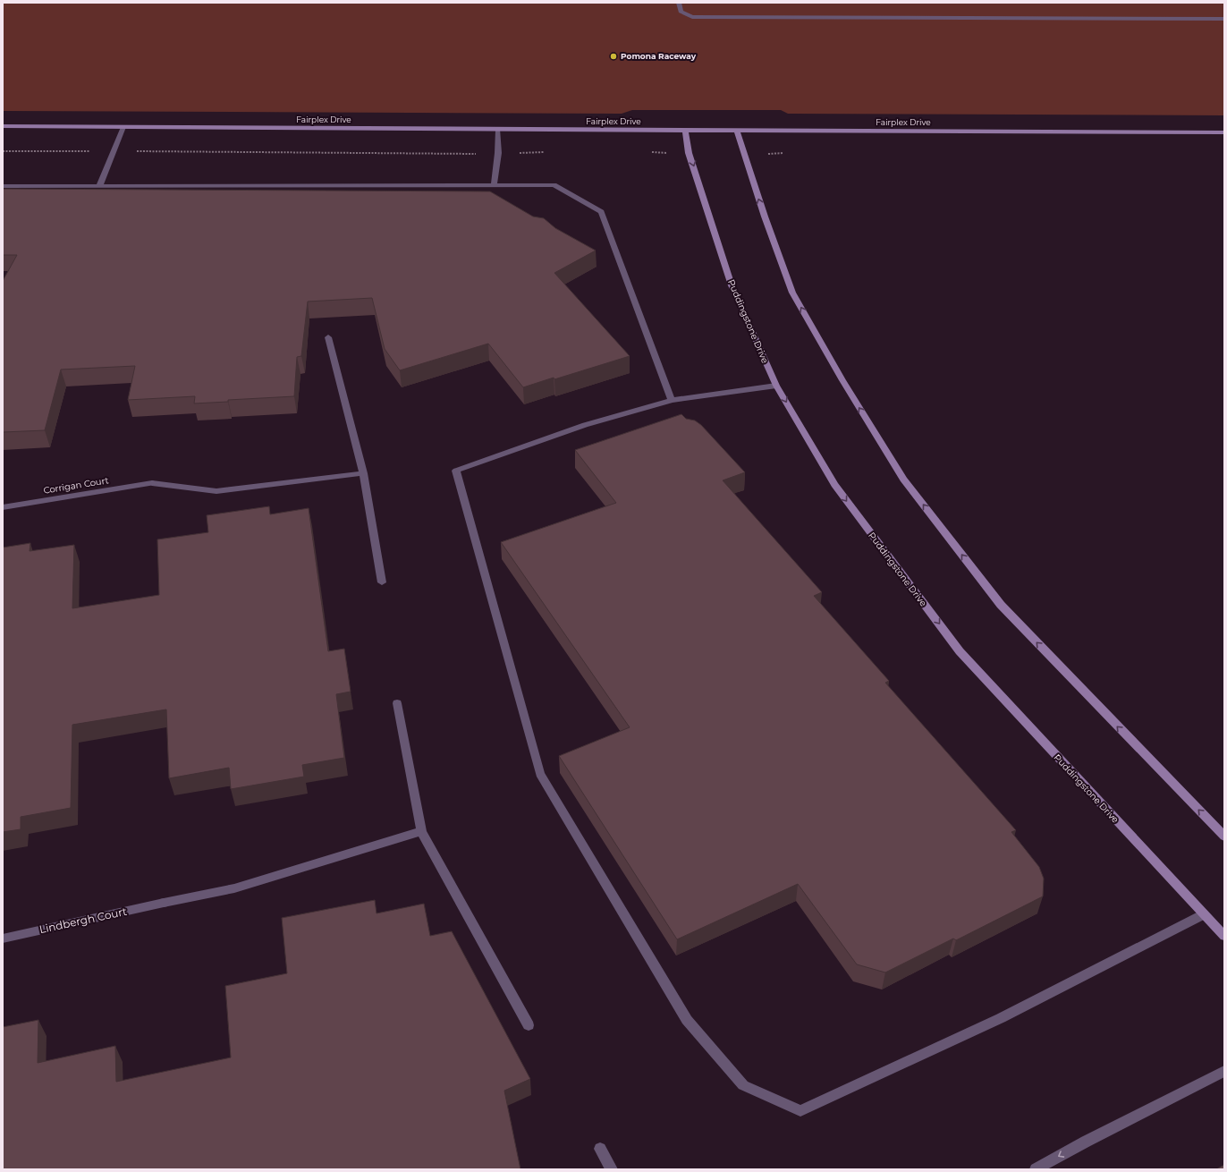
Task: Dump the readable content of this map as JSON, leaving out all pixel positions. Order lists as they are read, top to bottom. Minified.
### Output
{"streets":{"street":["Fairplex Drive","Puddingstone Drive","Corrigan Court","Lindbergh Court"]},"crossings":[["Fairplex Drive","Puddingstone Drive"]],"places":["Pomona Raceway"]}
